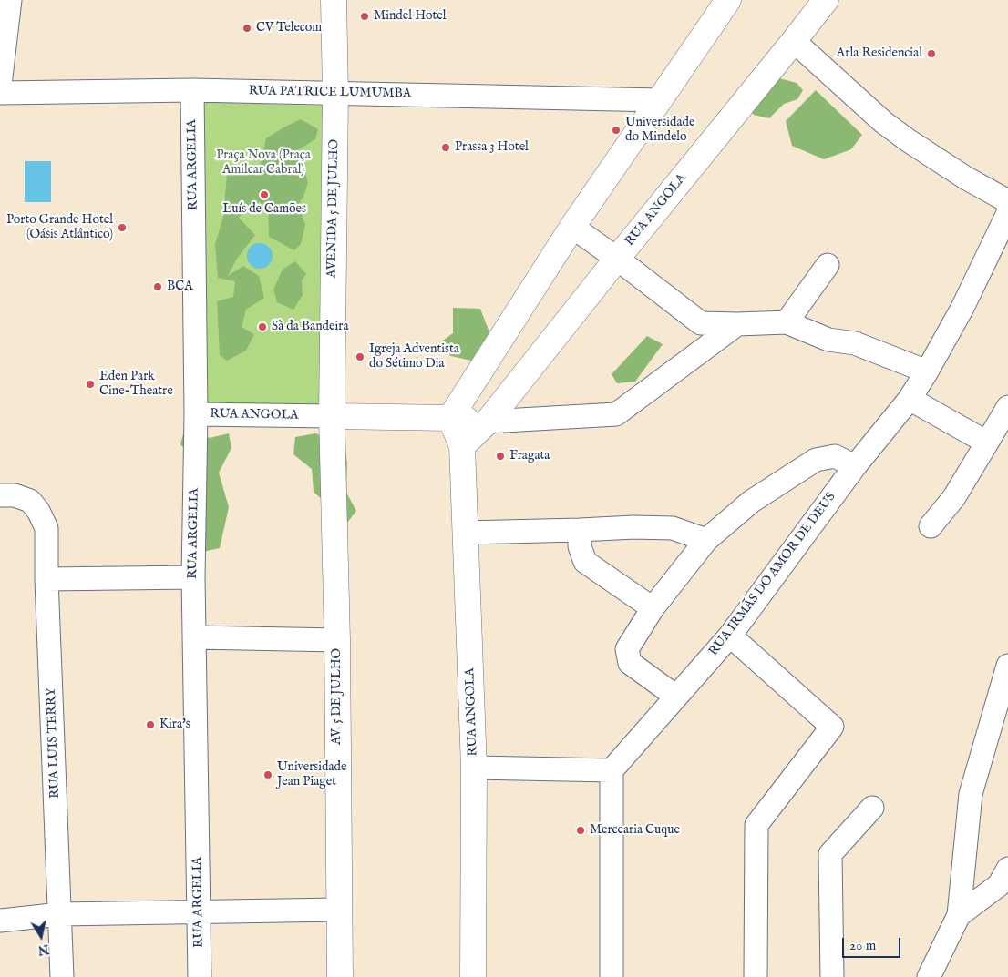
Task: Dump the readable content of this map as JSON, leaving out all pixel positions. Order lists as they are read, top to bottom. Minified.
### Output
{"streets":{"street":["RUA PATRICE LUMUMBA","RUA ARGELIA","AVENIDA 5 DE JULHO","RUA ANGOLA","RUA IRMÃS DO AMOR DE DEUS","AV. 5 DE JULHO","RUA LUIS TERRY"]},"crossings":[["RUA PATRICE LUMUMBA","RUA ARGELIA"],["RUA PATRICE LUMUMBA","AVENIDA 5 DE JULHO"],["RUA ARGELIA","RUA ANGOLA"],["AVENIDA 5 DE JULHO","RUA ANGOLA"],["AVENIDA 5 DE JULHO","AV. 5 DE JULHO"],["RUA ANGOLA","AV. 5 DE JULHO"]],"parks":["Praça Nova (Praça Amilcar Cabral)"],"places":["Mindel Hotel","CV Telecom","Arla Residencial","Universidade do Mindelo","Prassa 3 Hotel","Luís de Camões","Porto Grande Hotel (Oásis Atlântico)","BCA","Sà da Bandeira","Igreja Adventista do Sétimo Dia","Eden Park Cine-Theatre","Fragata","Kira's","Universidade Jean Piaget","Mercearia Cuque"],"scale_bar":"20 m","north":"bottom"}
